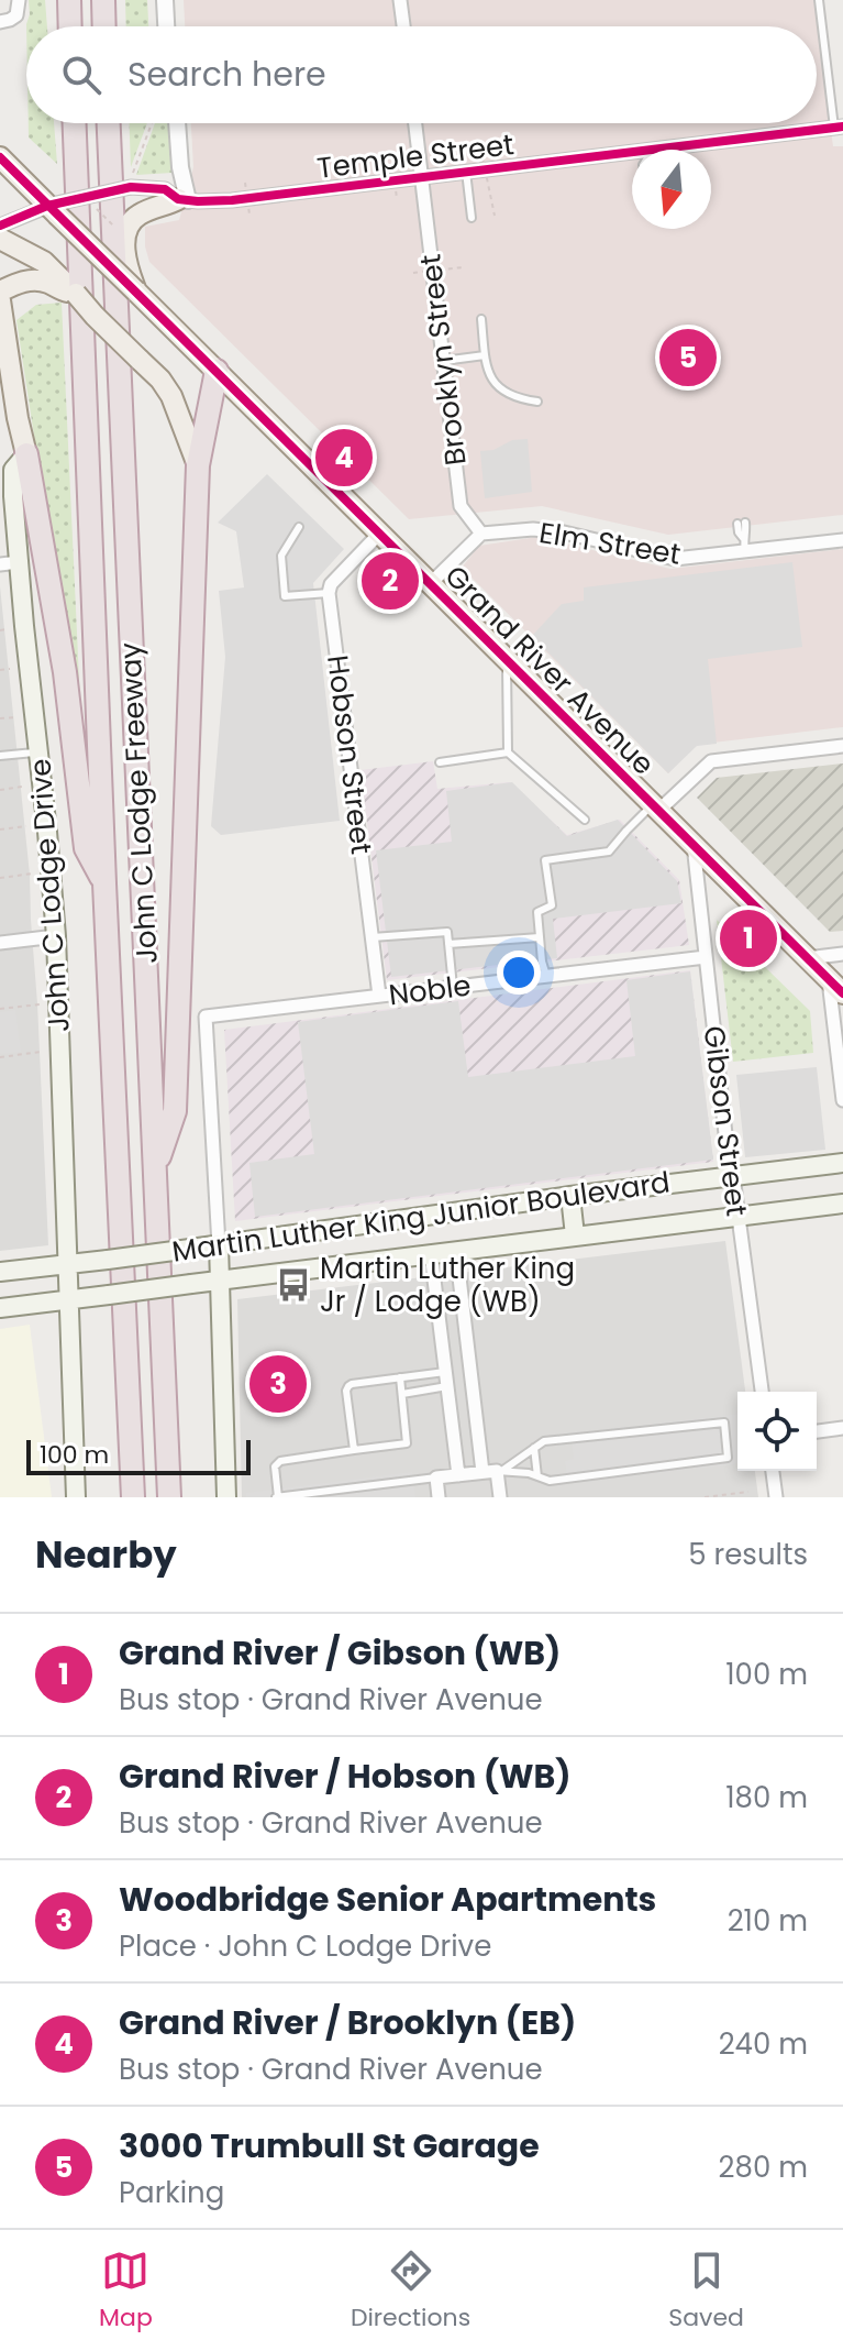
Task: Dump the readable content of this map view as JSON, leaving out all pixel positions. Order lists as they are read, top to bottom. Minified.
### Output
{"streets":{"highway":["John C Lodge Freeway"],"main road":["Grand River Avenue","John C Lodge Drive","Martin Luther King Junior Boulevard"],"street":["Temple Street","Brooklyn Street","Elm Street","Hobson Street","Noble","Gibson Street"]},"crossings":[["Temple Street","Brooklyn Street"],["Temple Street","Grand River Avenue"],["Brooklyn Street","Elm Street"],["Grand River Avenue","Gibson Street"],["Hobson Street","Noble"],["John C Lodge Drive","Martin Luther King Junior Boulevard"],["Noble","Gibson Street"],["Noble","Martin Luther King Junior Boulevard"],["Gibson Street","Martin Luther King Junior Boulevard"]],"places":{"bus stop":["Martin Luther King Jr / Lodge (WB)"]},"scale_bar":"100 m","north":"bottom","page":{"search":"Search here","pins":["5","4","2","1","3"],"scale":"100 m","heading":["Nearby","5 results"],"list":[{"mark":"1","name":"Grand River / Gibson (WB)","note":"Bus stop · Grand River Avenue","value":"100 m"},{"mark":"2","name":"Grand River / Hobson (WB)","note":"Bus stop · Grand River Avenue","value":"180 m"},{"mark":"3","name":"Woodbridge Senior Apartments","note":"Place · John C Lodge Drive","value":"210 m"},{"mark":"4","name":"Grand River / Brooklyn (EB)","note":"Bus stop · Grand River Avenue","value":"240 m"},{"mark":"5","name":"3000 Trumbull St Garage","note":"Parking","value":"280 m"}],"nav":["Map","Directions","Saved"]}}
